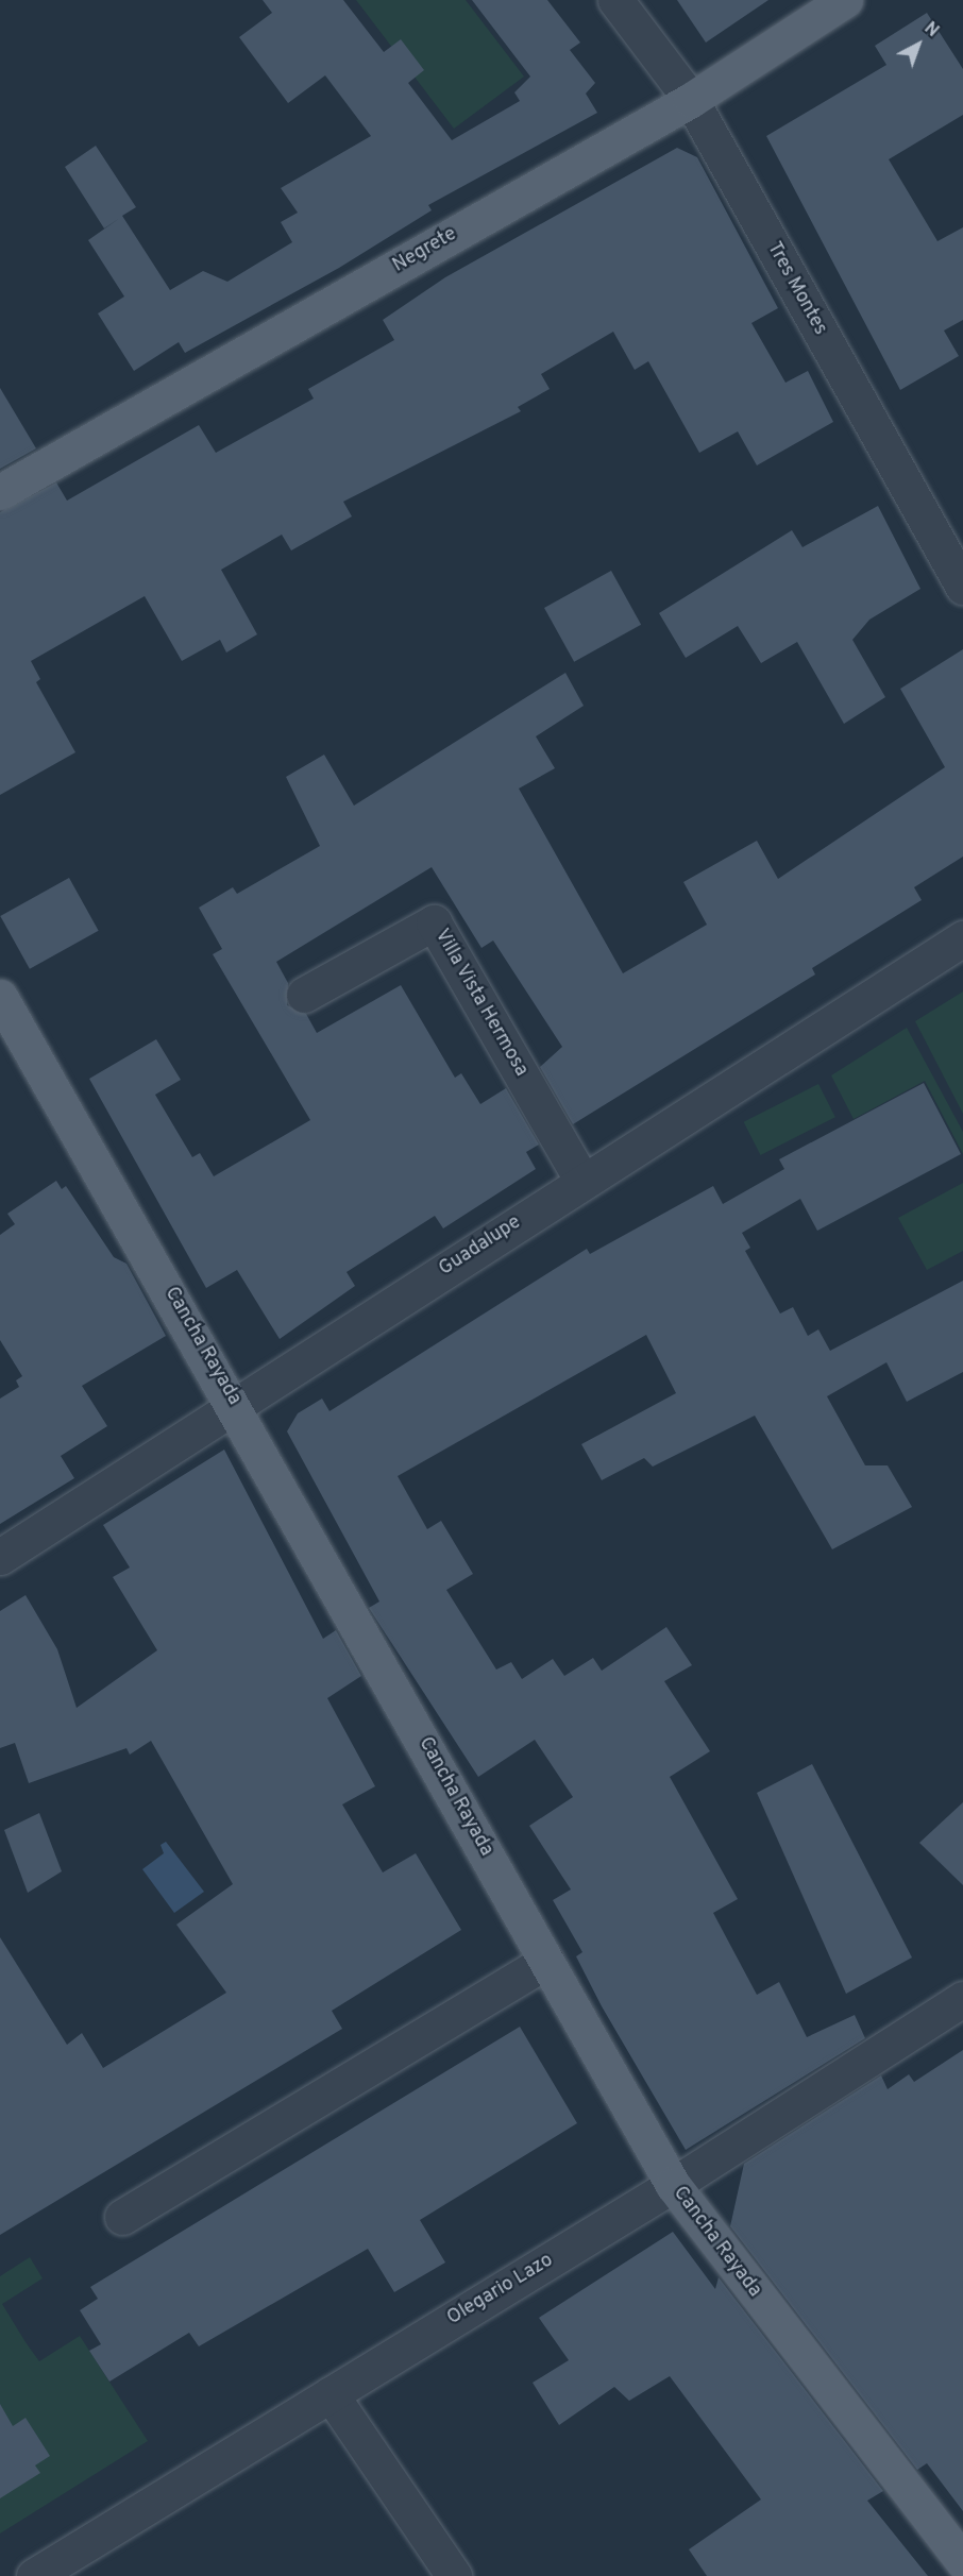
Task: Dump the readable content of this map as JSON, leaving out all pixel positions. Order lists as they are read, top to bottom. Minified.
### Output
{"streets":{"main road":["Negrete","Cancha Rayada"],"street":["Tres Montes","Villa Vista Hermosa","Guadalupe","Olegario Lazo"]},"crossings":[["Negrete","Tres Montes"],["Villa Vista Hermosa","Guadalupe"],["Guadalupe","Cancha Rayada"],["Cancha Rayada","Olegario Lazo"]],"north":"top right"}
